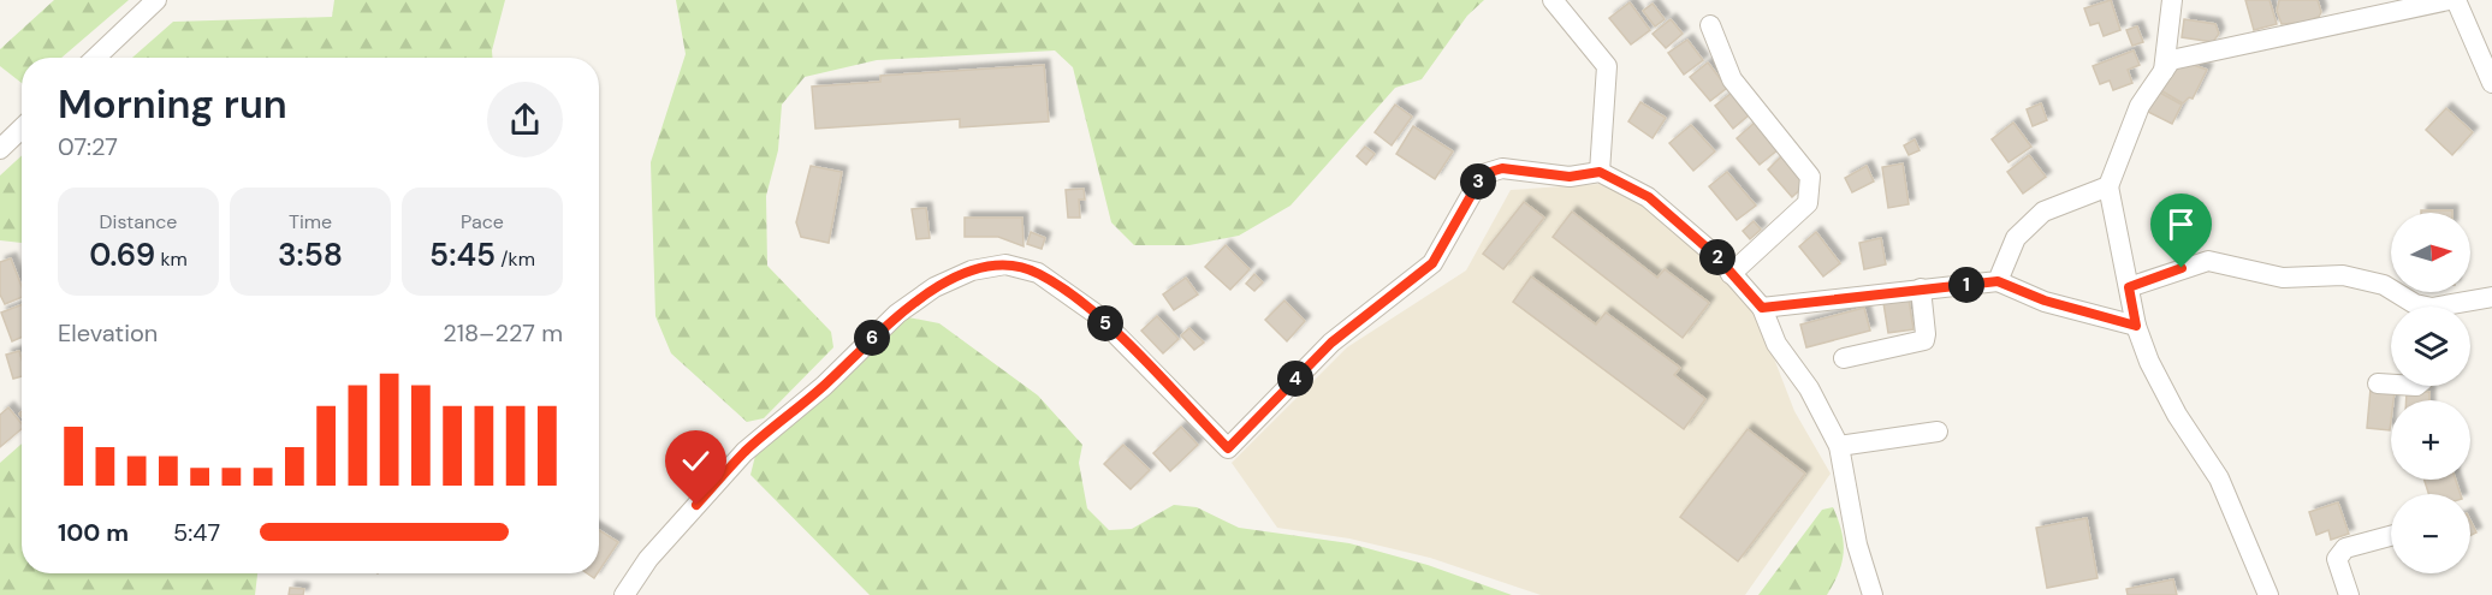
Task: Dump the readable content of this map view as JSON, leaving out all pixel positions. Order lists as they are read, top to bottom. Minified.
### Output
{"north":"right","page":{"heading":["Morning run","07:27"],"pins":["3","2","1","5","6","4"],"stats":[["Distance","0.69 km"],["Time","3:58"],["Pace","5:45 /km"]],"map_buttons":["+","−"],"chart":["Elevation","218–227 m"],"list":[{"name":"100 m","note":"5:47"}]}}
